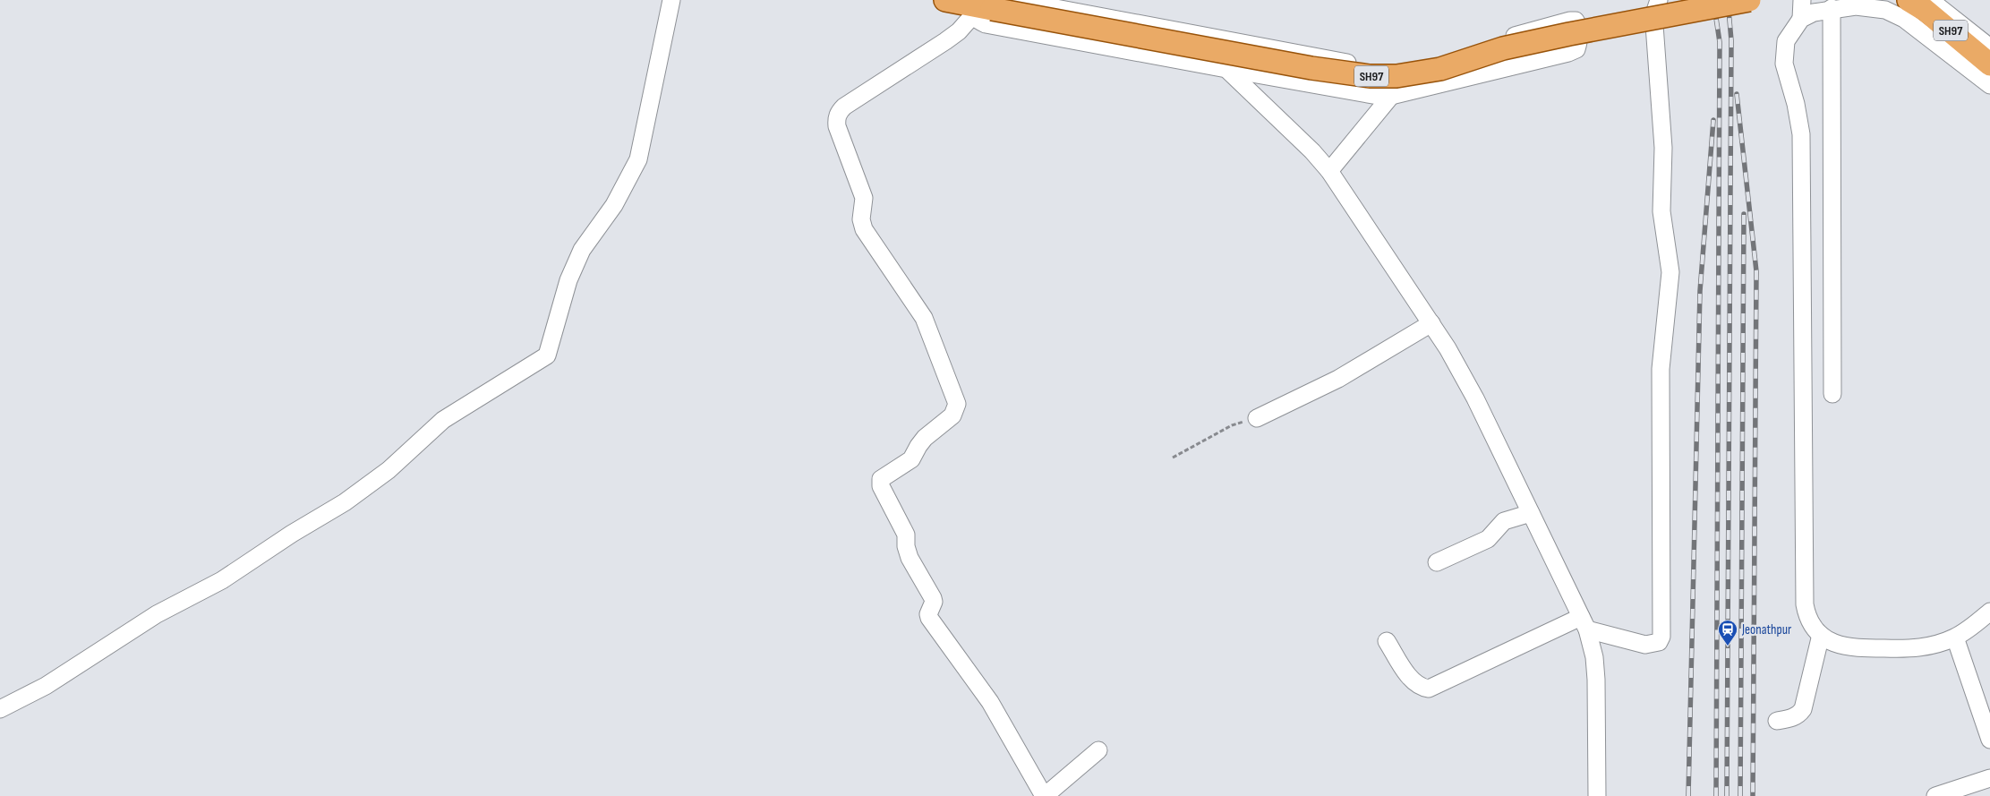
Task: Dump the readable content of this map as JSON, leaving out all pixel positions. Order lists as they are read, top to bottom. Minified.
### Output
{"streets":{"main road":["SH97"]},"places":{"station":["Jeonathpur"]}}
